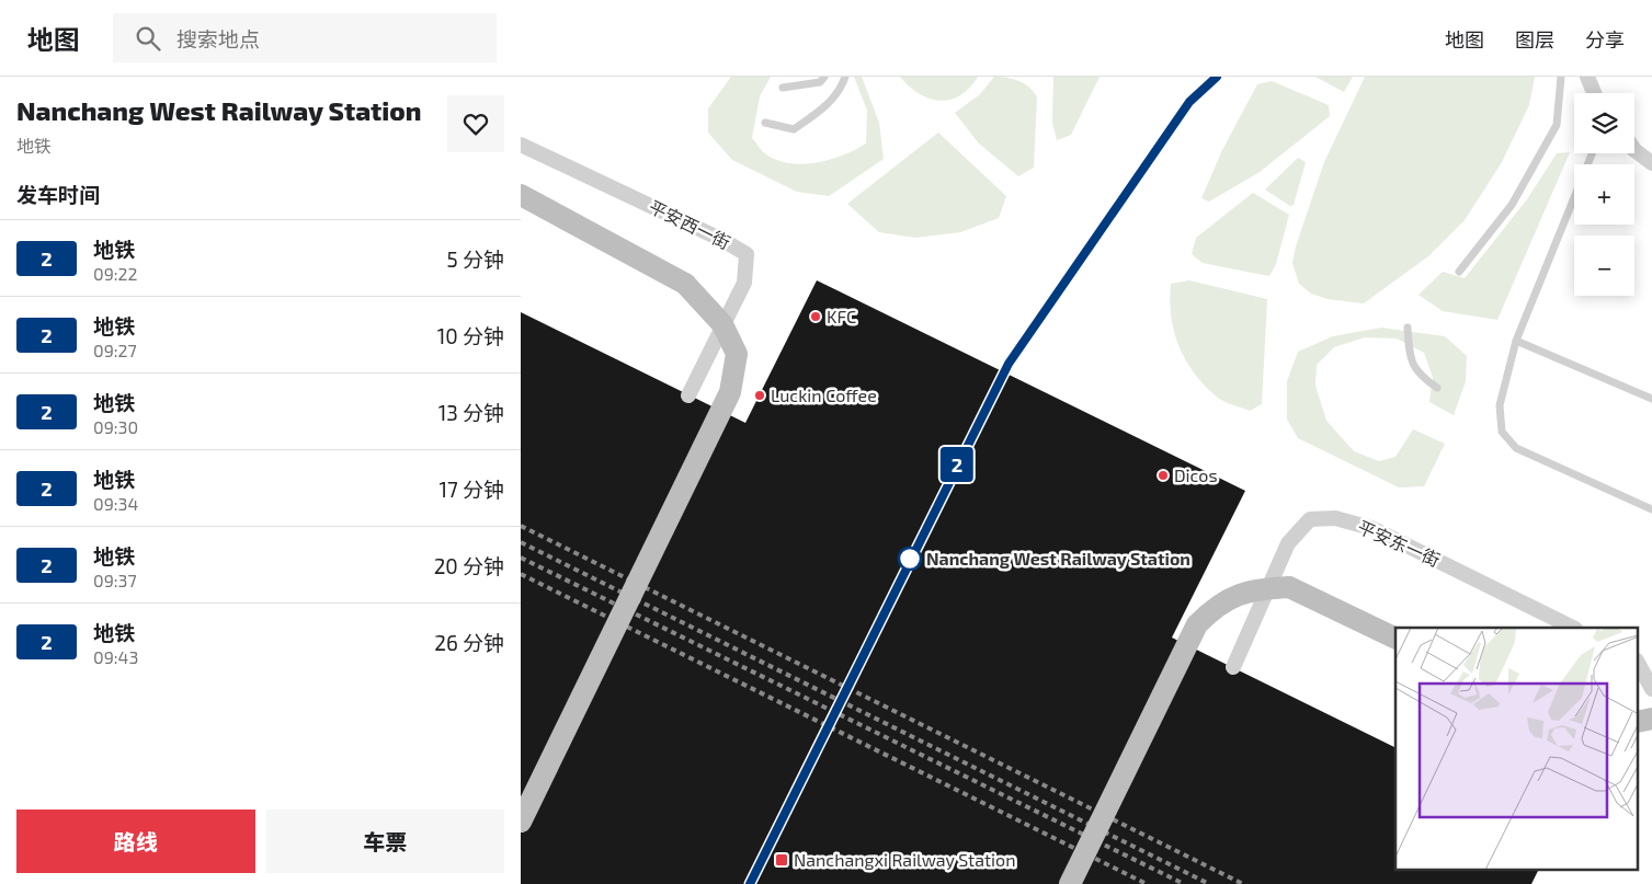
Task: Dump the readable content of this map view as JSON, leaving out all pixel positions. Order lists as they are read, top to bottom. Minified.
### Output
{"streets":{"street":["平安西一街","平安东一街"]},"places":{"other":["KFC","Luckin Coffee","Dicos","Nanchang West Railway Station"],"transit":["Nanchangxi Railway Station"]},"lines":["metro line 2"],"page":{"header":"地图","search":"搜索地点","nav":["地图","图层","分享"],"heading":[["Nanchang West Railway Station","地铁"],"发车时间"],"on_map":"2","map_buttons":["+","−"],"list":[{"mark":"2","name":"地铁","note":"09:22","value":"5 分钟"},{"mark":"2","name":"地铁","note":"09:27","value":"10 分钟"},{"mark":"2","name":"地铁","note":"09:30","value":"13 分钟"},{"mark":"2","name":"地铁","note":"09:34","value":"17 分钟"},{"mark":"2","name":"地铁","note":"09:37","value":"20 分钟"},{"mark":"2","name":"地铁","note":"09:43","value":"26 分钟"}],"buttons":["路线","车票"]}}
